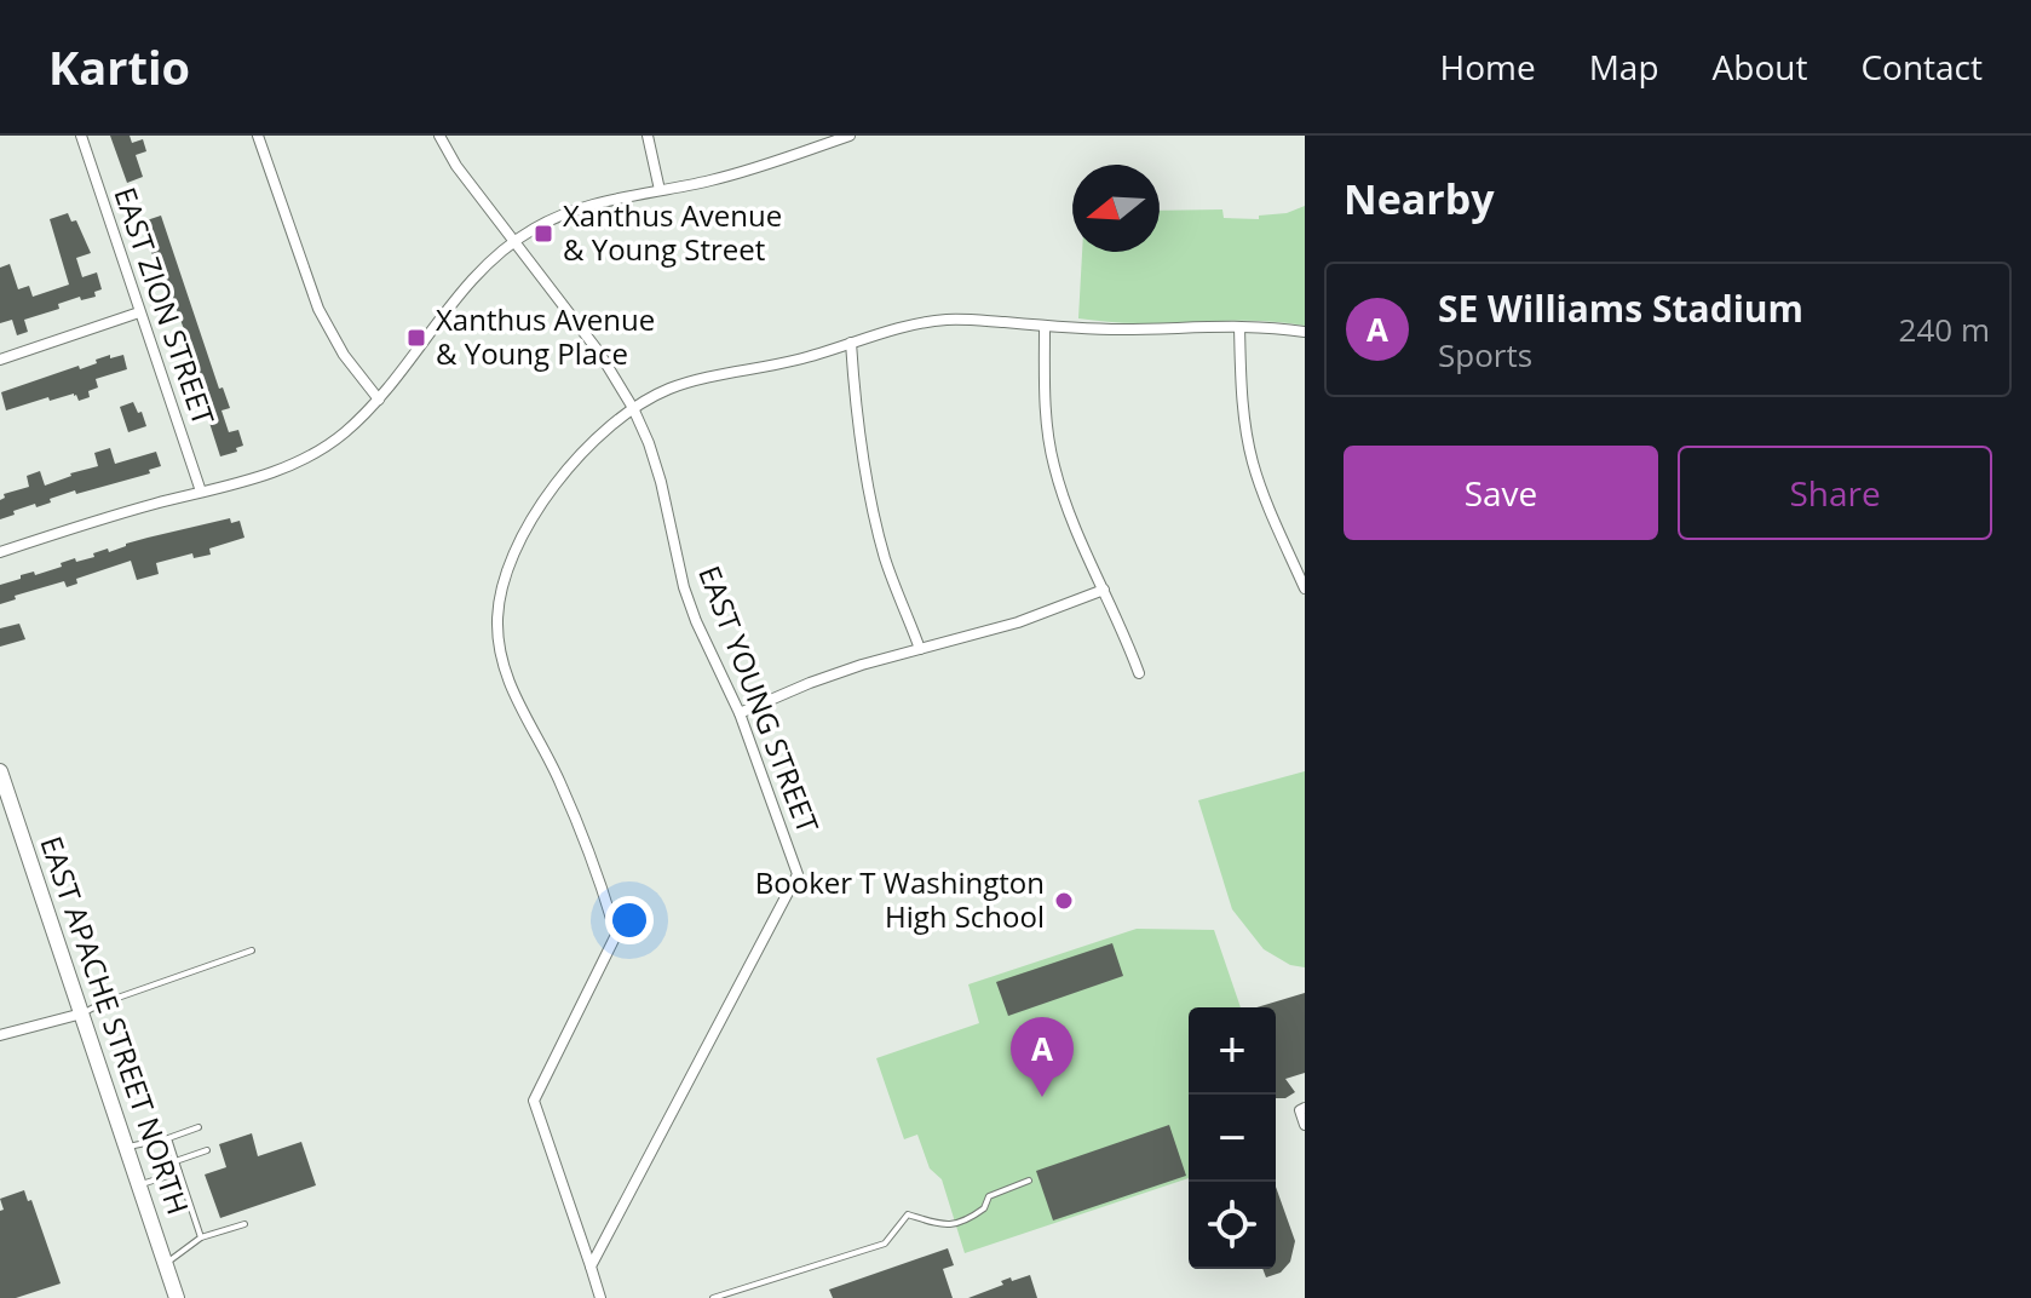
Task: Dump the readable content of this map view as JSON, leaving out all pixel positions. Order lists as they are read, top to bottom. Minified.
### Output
{"streets":{"main road":["EAST APACHE STREET NORTH"],"street":["EAST ZION STREET","EAST YOUNG STREET"]},"places":{"transit":["Xanthus Avenue & Young Street","Xanthus Avenue & Young Place"],"other":["Booker T Washington High School"]},"north":"left","page":{"header":"Kartio","nav":["Home","Map","About","Contact"],"heading":"Nearby","list":[{"mark":"A","name":"SE Williams Stadium","note":"Sports","value":"240 m"}],"buttons":["Save","Share"],"map_buttons":["+","−"],"pins":"A"}}
